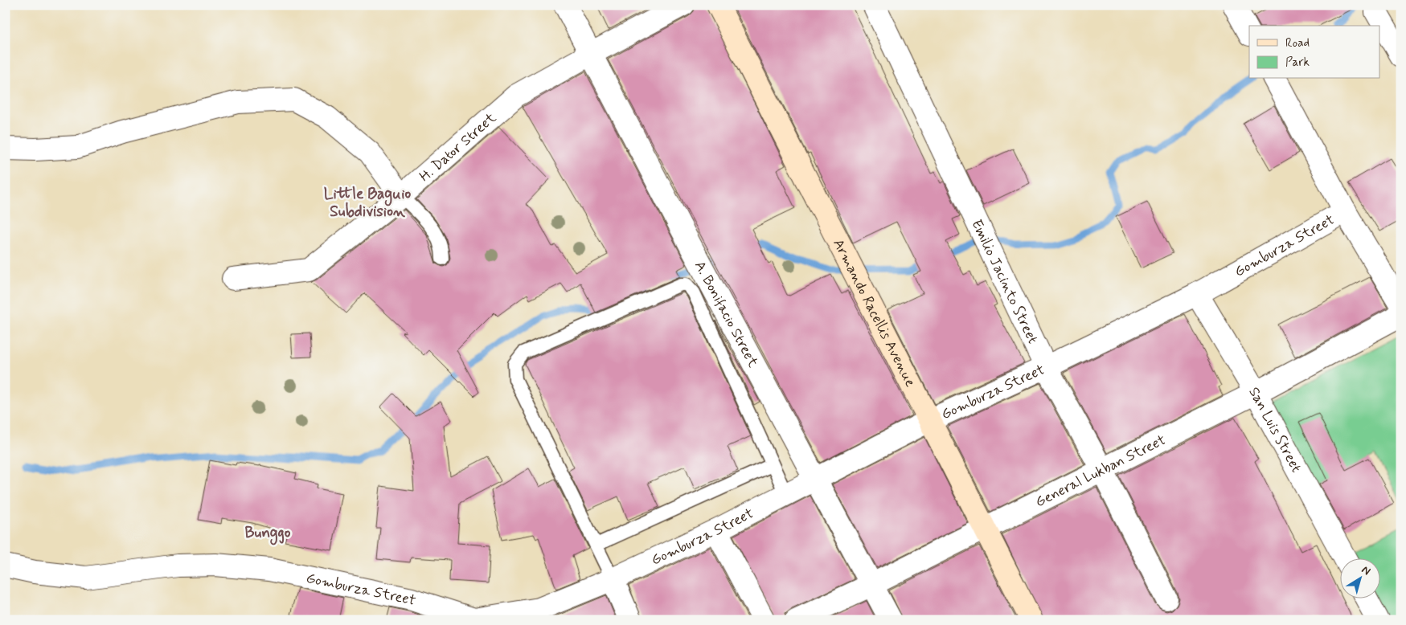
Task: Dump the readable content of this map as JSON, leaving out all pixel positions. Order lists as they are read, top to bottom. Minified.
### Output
{"streets":{"main road":["Armando Racellis Avenue"],"street":["H. Dator Street","Gomburza Street","Emilio Jacinto Street","A. Bonifacio Street","San Luis Street","General Lukban Street"]},"crossings":[["H. Dator Street","A. Bonifacio Street"],["Gomburza Street","Emilio Jacinto Street"],["Gomburza Street","Armando Racellis Avenue"],["Gomburza Street","A. Bonifacio Street"],["Gomburza Street","San Luis Street"],["Emilio Jacinto Street","General Lukban Street"],["Armando Racellis Avenue","General Lukban Street"],["A. Bonifacio Street","General Lukban Street"],["San Luis Street","General Lukban Street"]],"districts":["Little Baguio Subdivision","Bunggo"],"legend":["Road","Park"],"north":"top right"}
